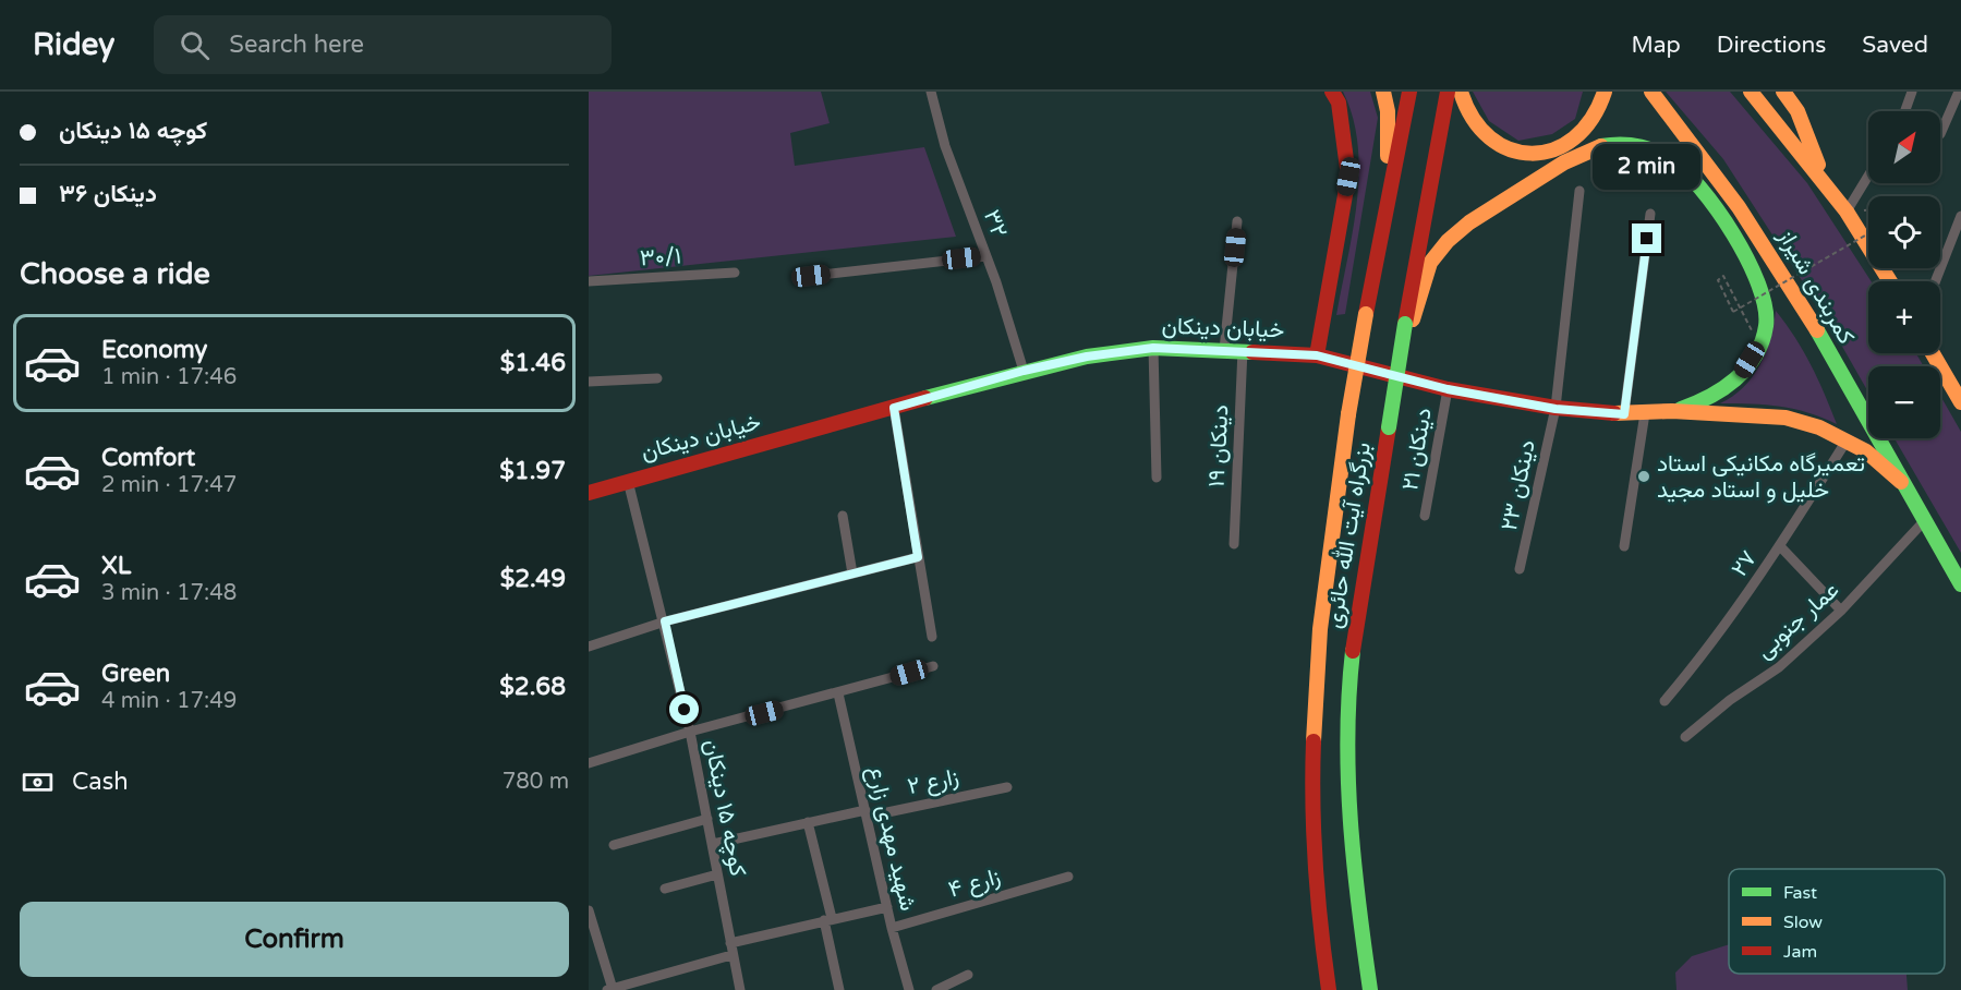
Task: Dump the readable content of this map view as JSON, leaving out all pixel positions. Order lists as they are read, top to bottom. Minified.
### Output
{"streets":{"main road":["کمربندی شیراز","خیابان دینکان","بزرگراه آیت الله حائری"],"street":["۳۲","۳۰/۱","۱۹ دینکان","۲۱ دینکان","۲۳ دینکان","۲۷","عمار جنوبی","۲ زارع","کوچه ۱۵ دینکان","شهید مهدی زارع","۴ زارع"]},"crossings":[["۳۲","خیابان دینکان"],["کمربندی شیراز","عمار جنوبی"],["خیابان دینکان","۱۹ دینکان"],["خیابان دینکان","۲۱ دینکان"],["خیابان دینکان","۲۳ دینکان"],["خیابان دینکان","کوچه ۱۵ دینکان"],["۲ زارع","کوچه ۱۵ دینکان"],["۲ زارع","شهید مهدی زارع"],["شهید مهدی زارع","۴ زارع"]],"places":["تعمیرگاه مکانیکی استاد خلیل و استاد مجید"],"legend":["Fast","Slow","Jam"],"north":"top right","page":{"header":"Ridey","search":"Search here","nav":["Map","Directions","Saved"],"banner":["کوچه ۱۵ دینکان","۳۶ دینکان"],"map_buttons":["+","−"],"bubble":"2 min","heading":"Choose a ride","list":[{"name":"Economy","note":"1 min · 17:46","value":"$1.46"},{"name":"Comfort","note":"2 min · 17:47","value":"$1.97"},{"name":"XL","note":"3 min · 17:48","value":"$2.49"},{"name":"Green","note":"4 min · 17:49","value":"$2.68"}],"pay":["Cash","780 m"],"buttons":"Confirm"}}
